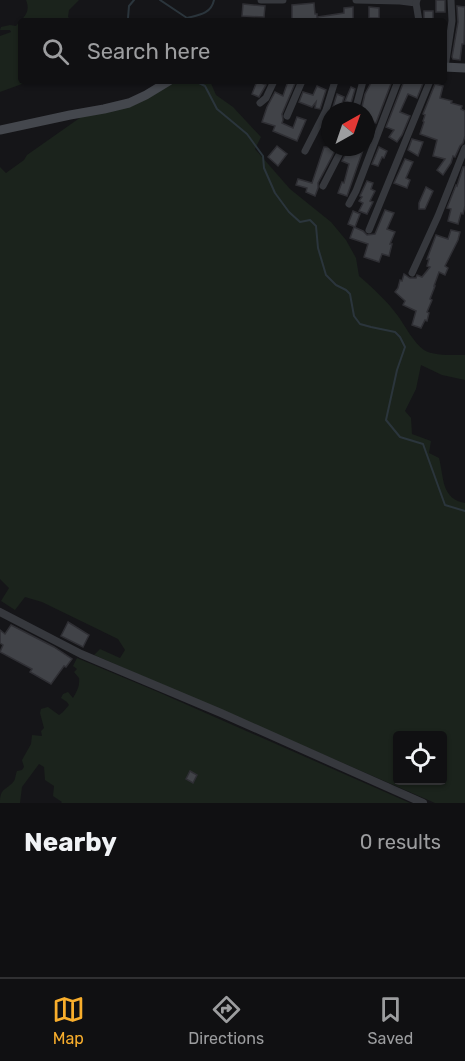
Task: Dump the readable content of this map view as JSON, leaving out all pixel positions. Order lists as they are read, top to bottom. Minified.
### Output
{"north":"top right","page":{"search":"Search here","heading":["Nearby","0 results"],"nav":["Map","Directions","Saved"]}}
